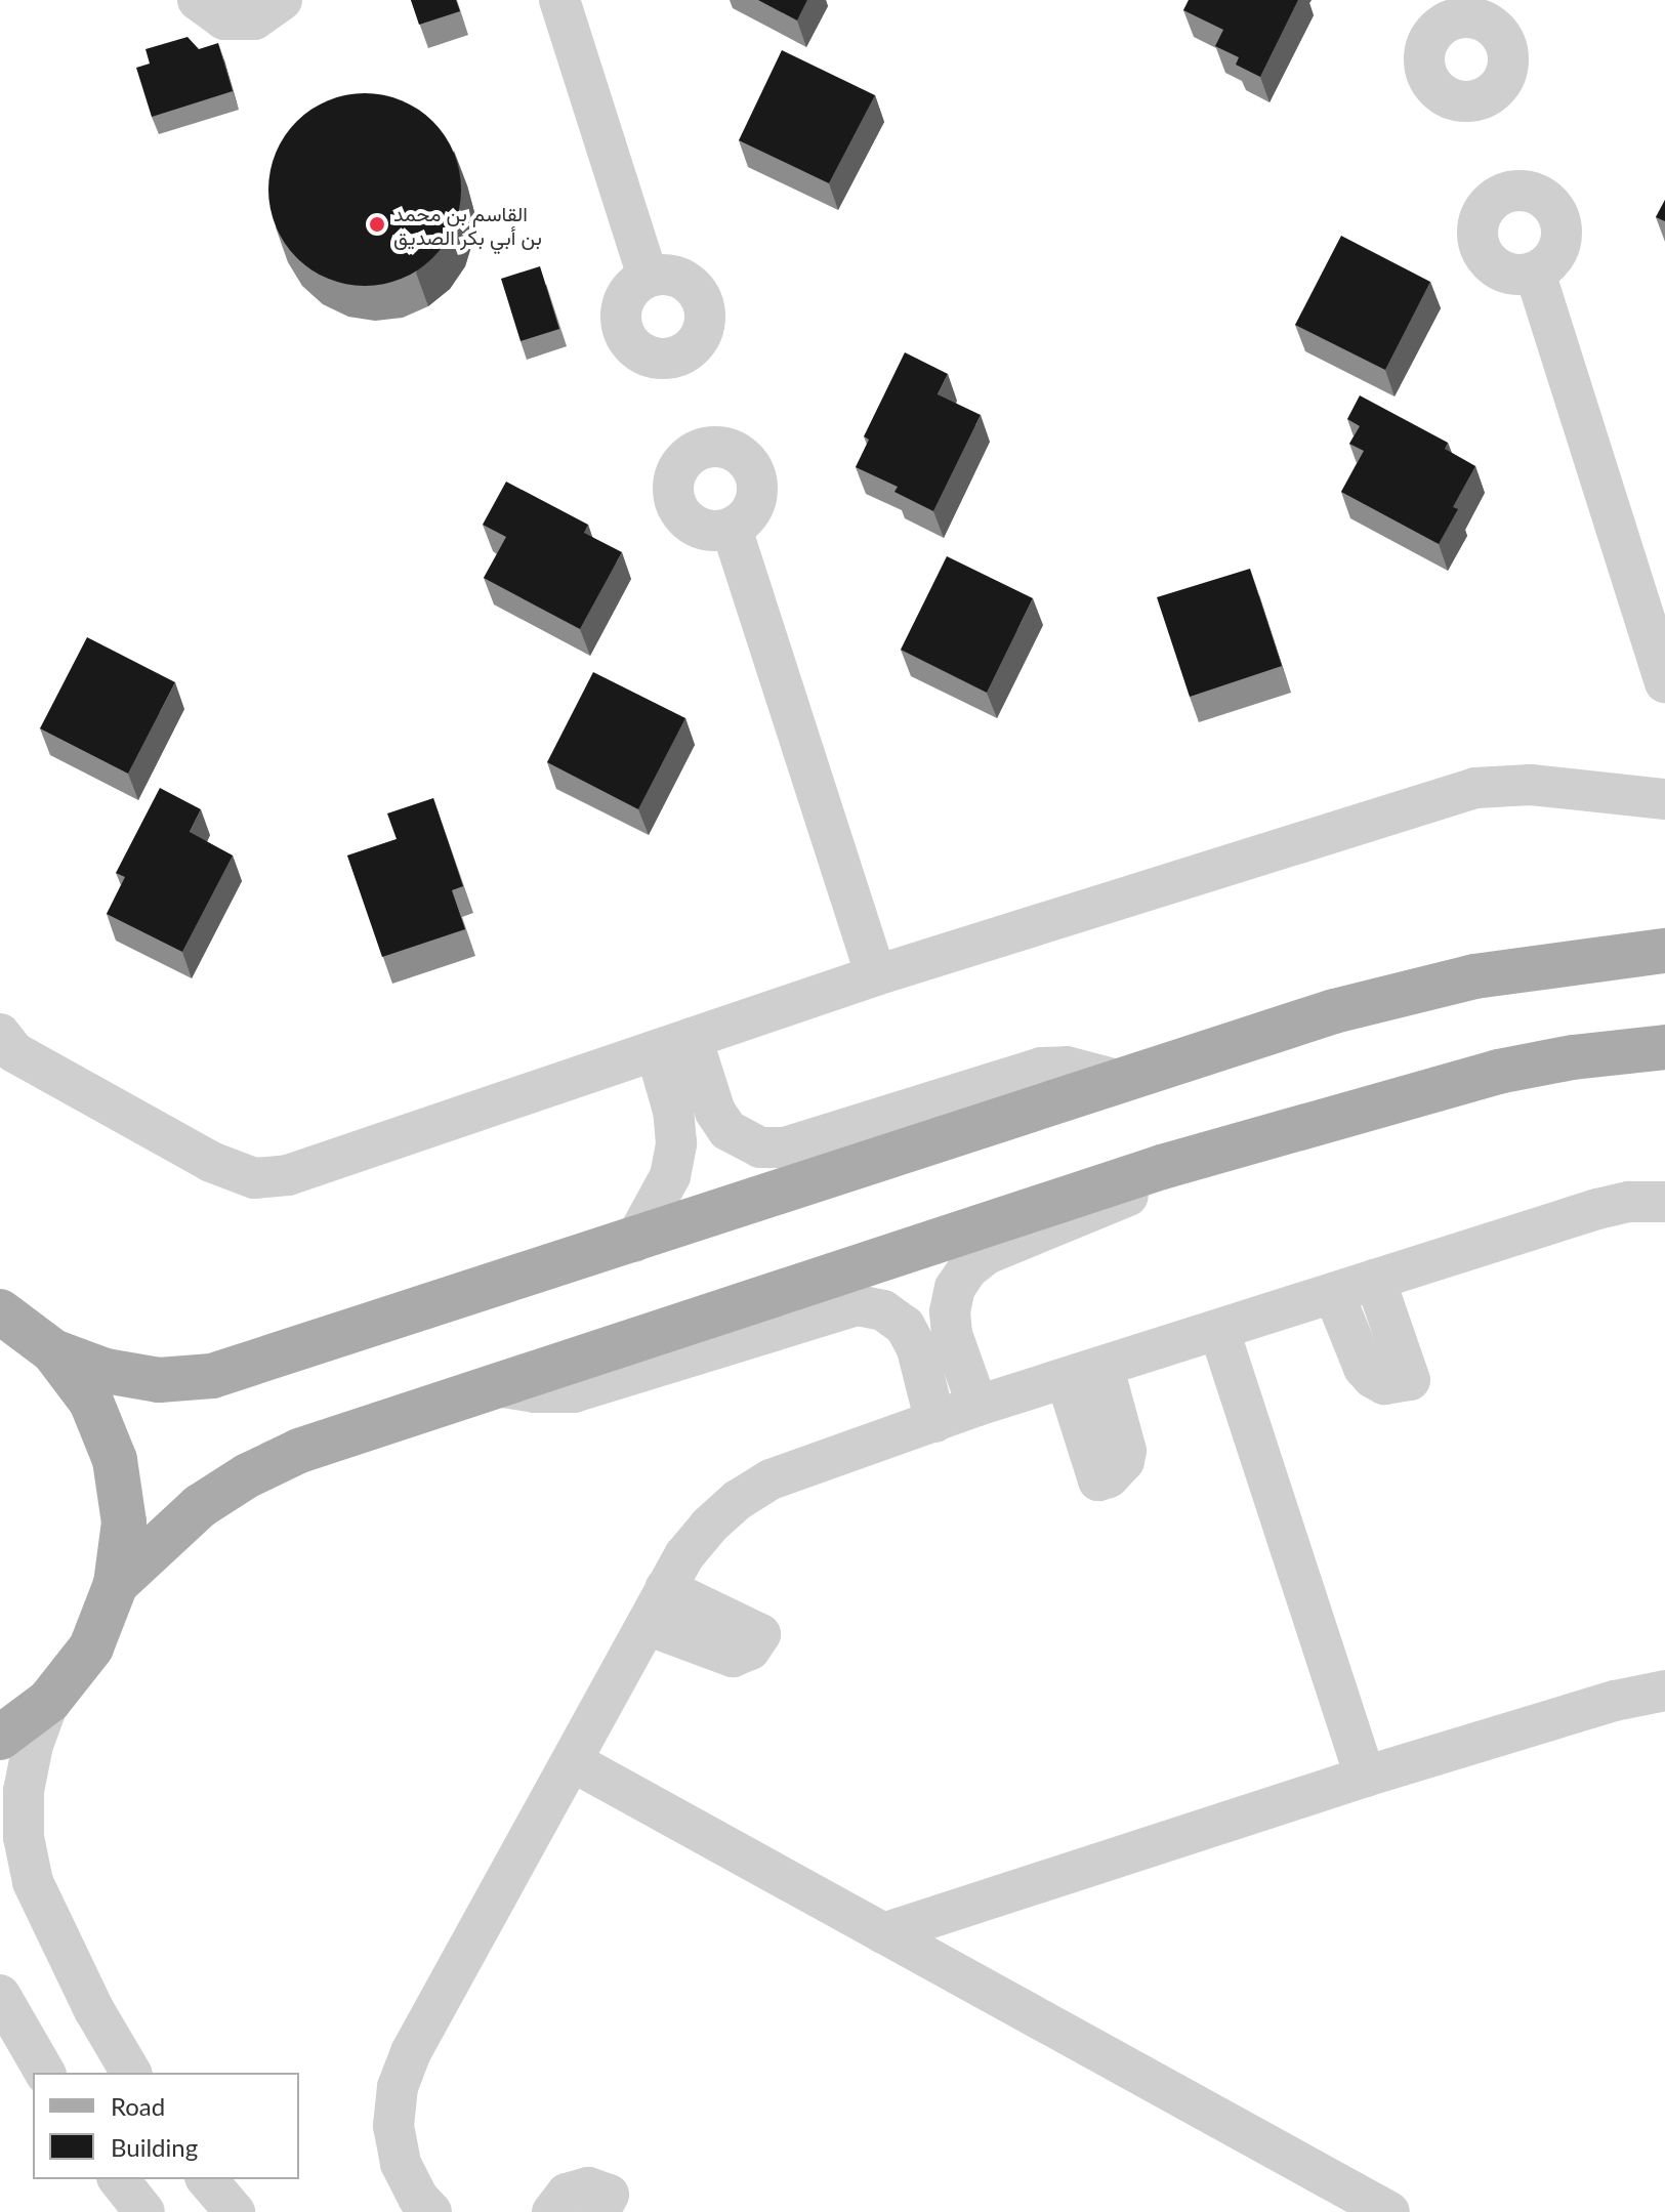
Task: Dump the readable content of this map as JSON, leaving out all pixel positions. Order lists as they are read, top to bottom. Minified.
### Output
{"places":["القاسم بن محمد بن أبي بكر الصديق"],"legend":["Road","Building"]}
